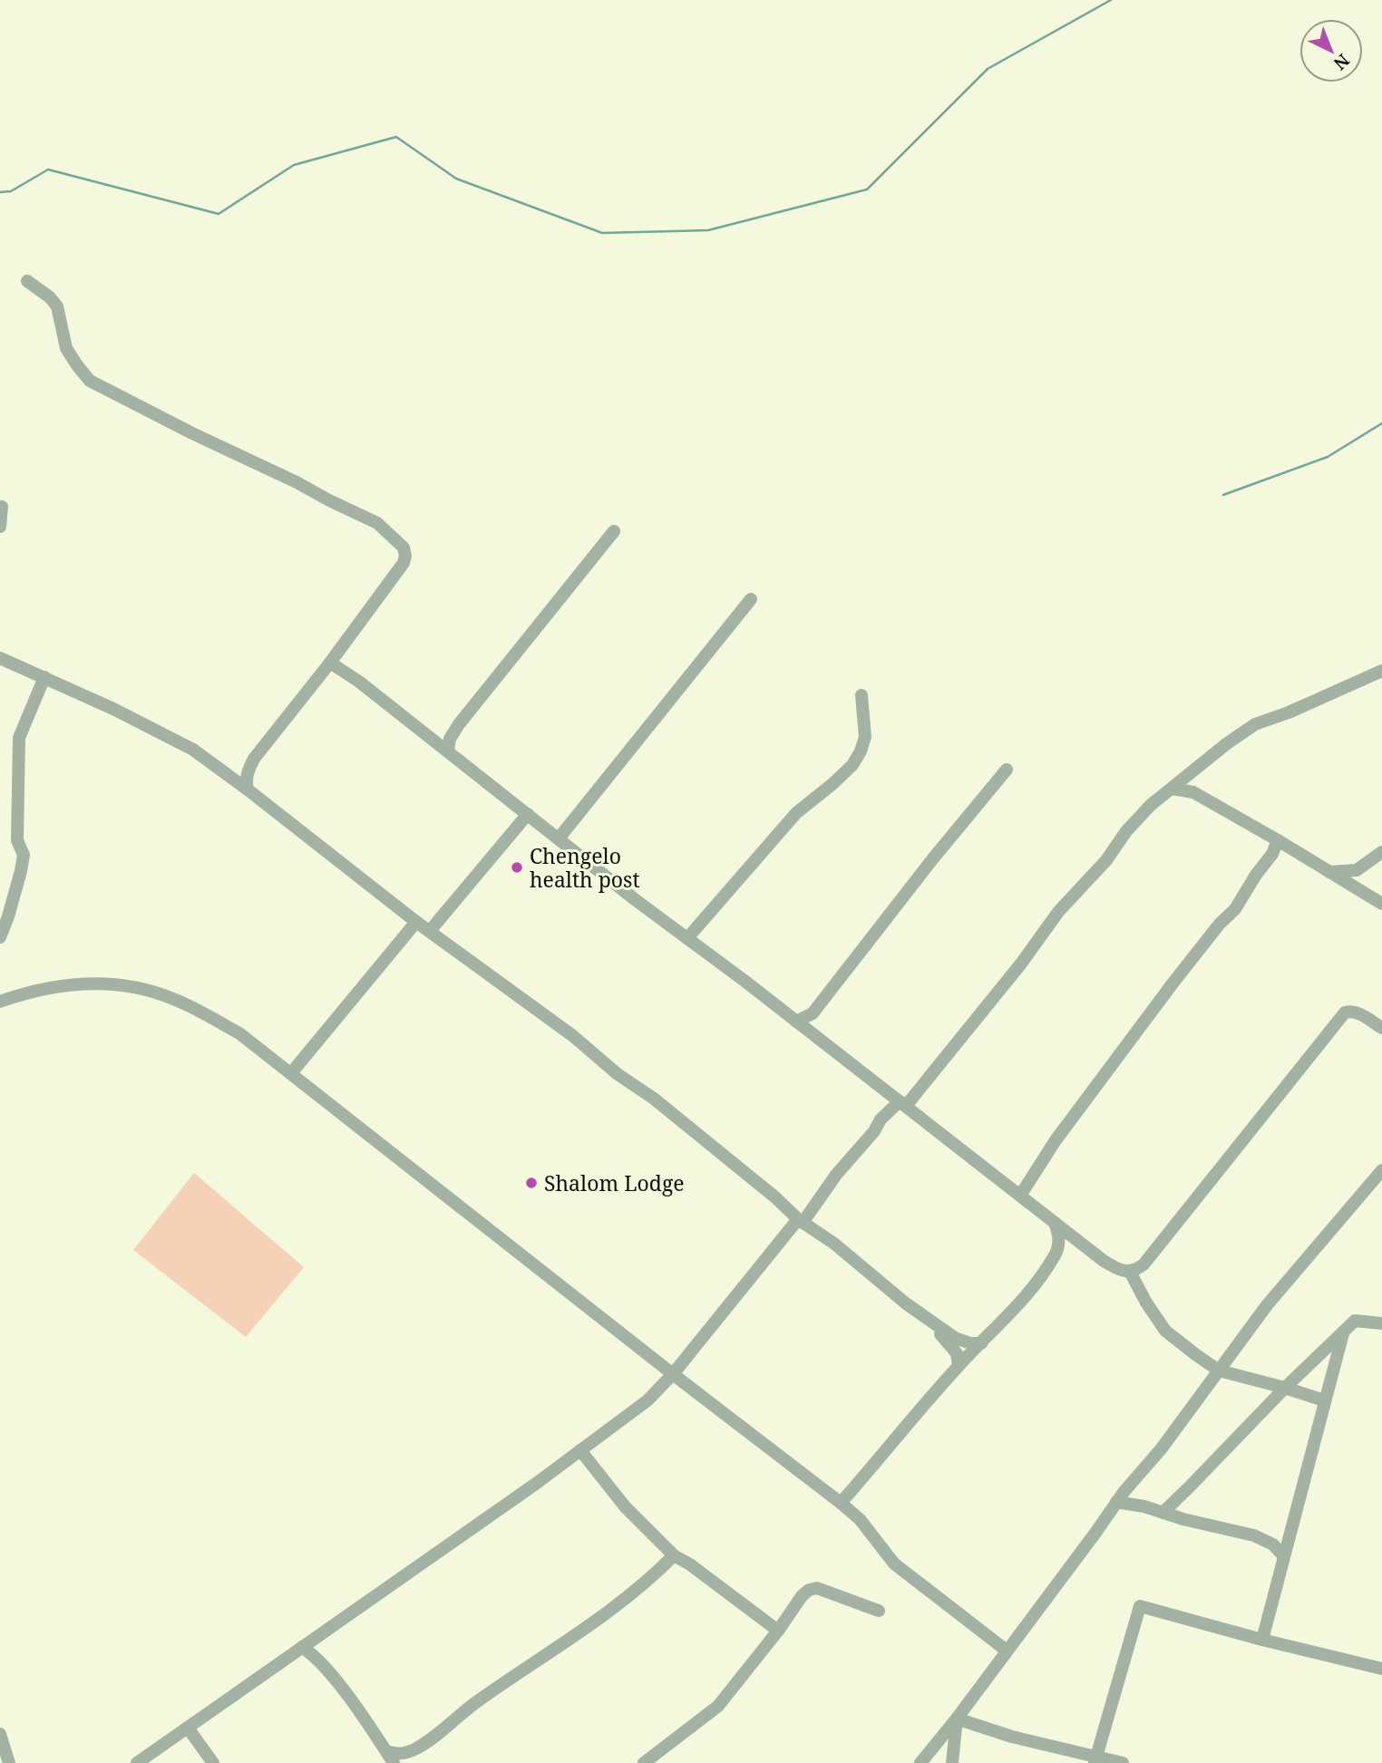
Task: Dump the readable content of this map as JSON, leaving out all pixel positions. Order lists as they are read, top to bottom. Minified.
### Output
{"places":["Chengelo health post","Shalom Lodge"],"north":"bottom right"}
